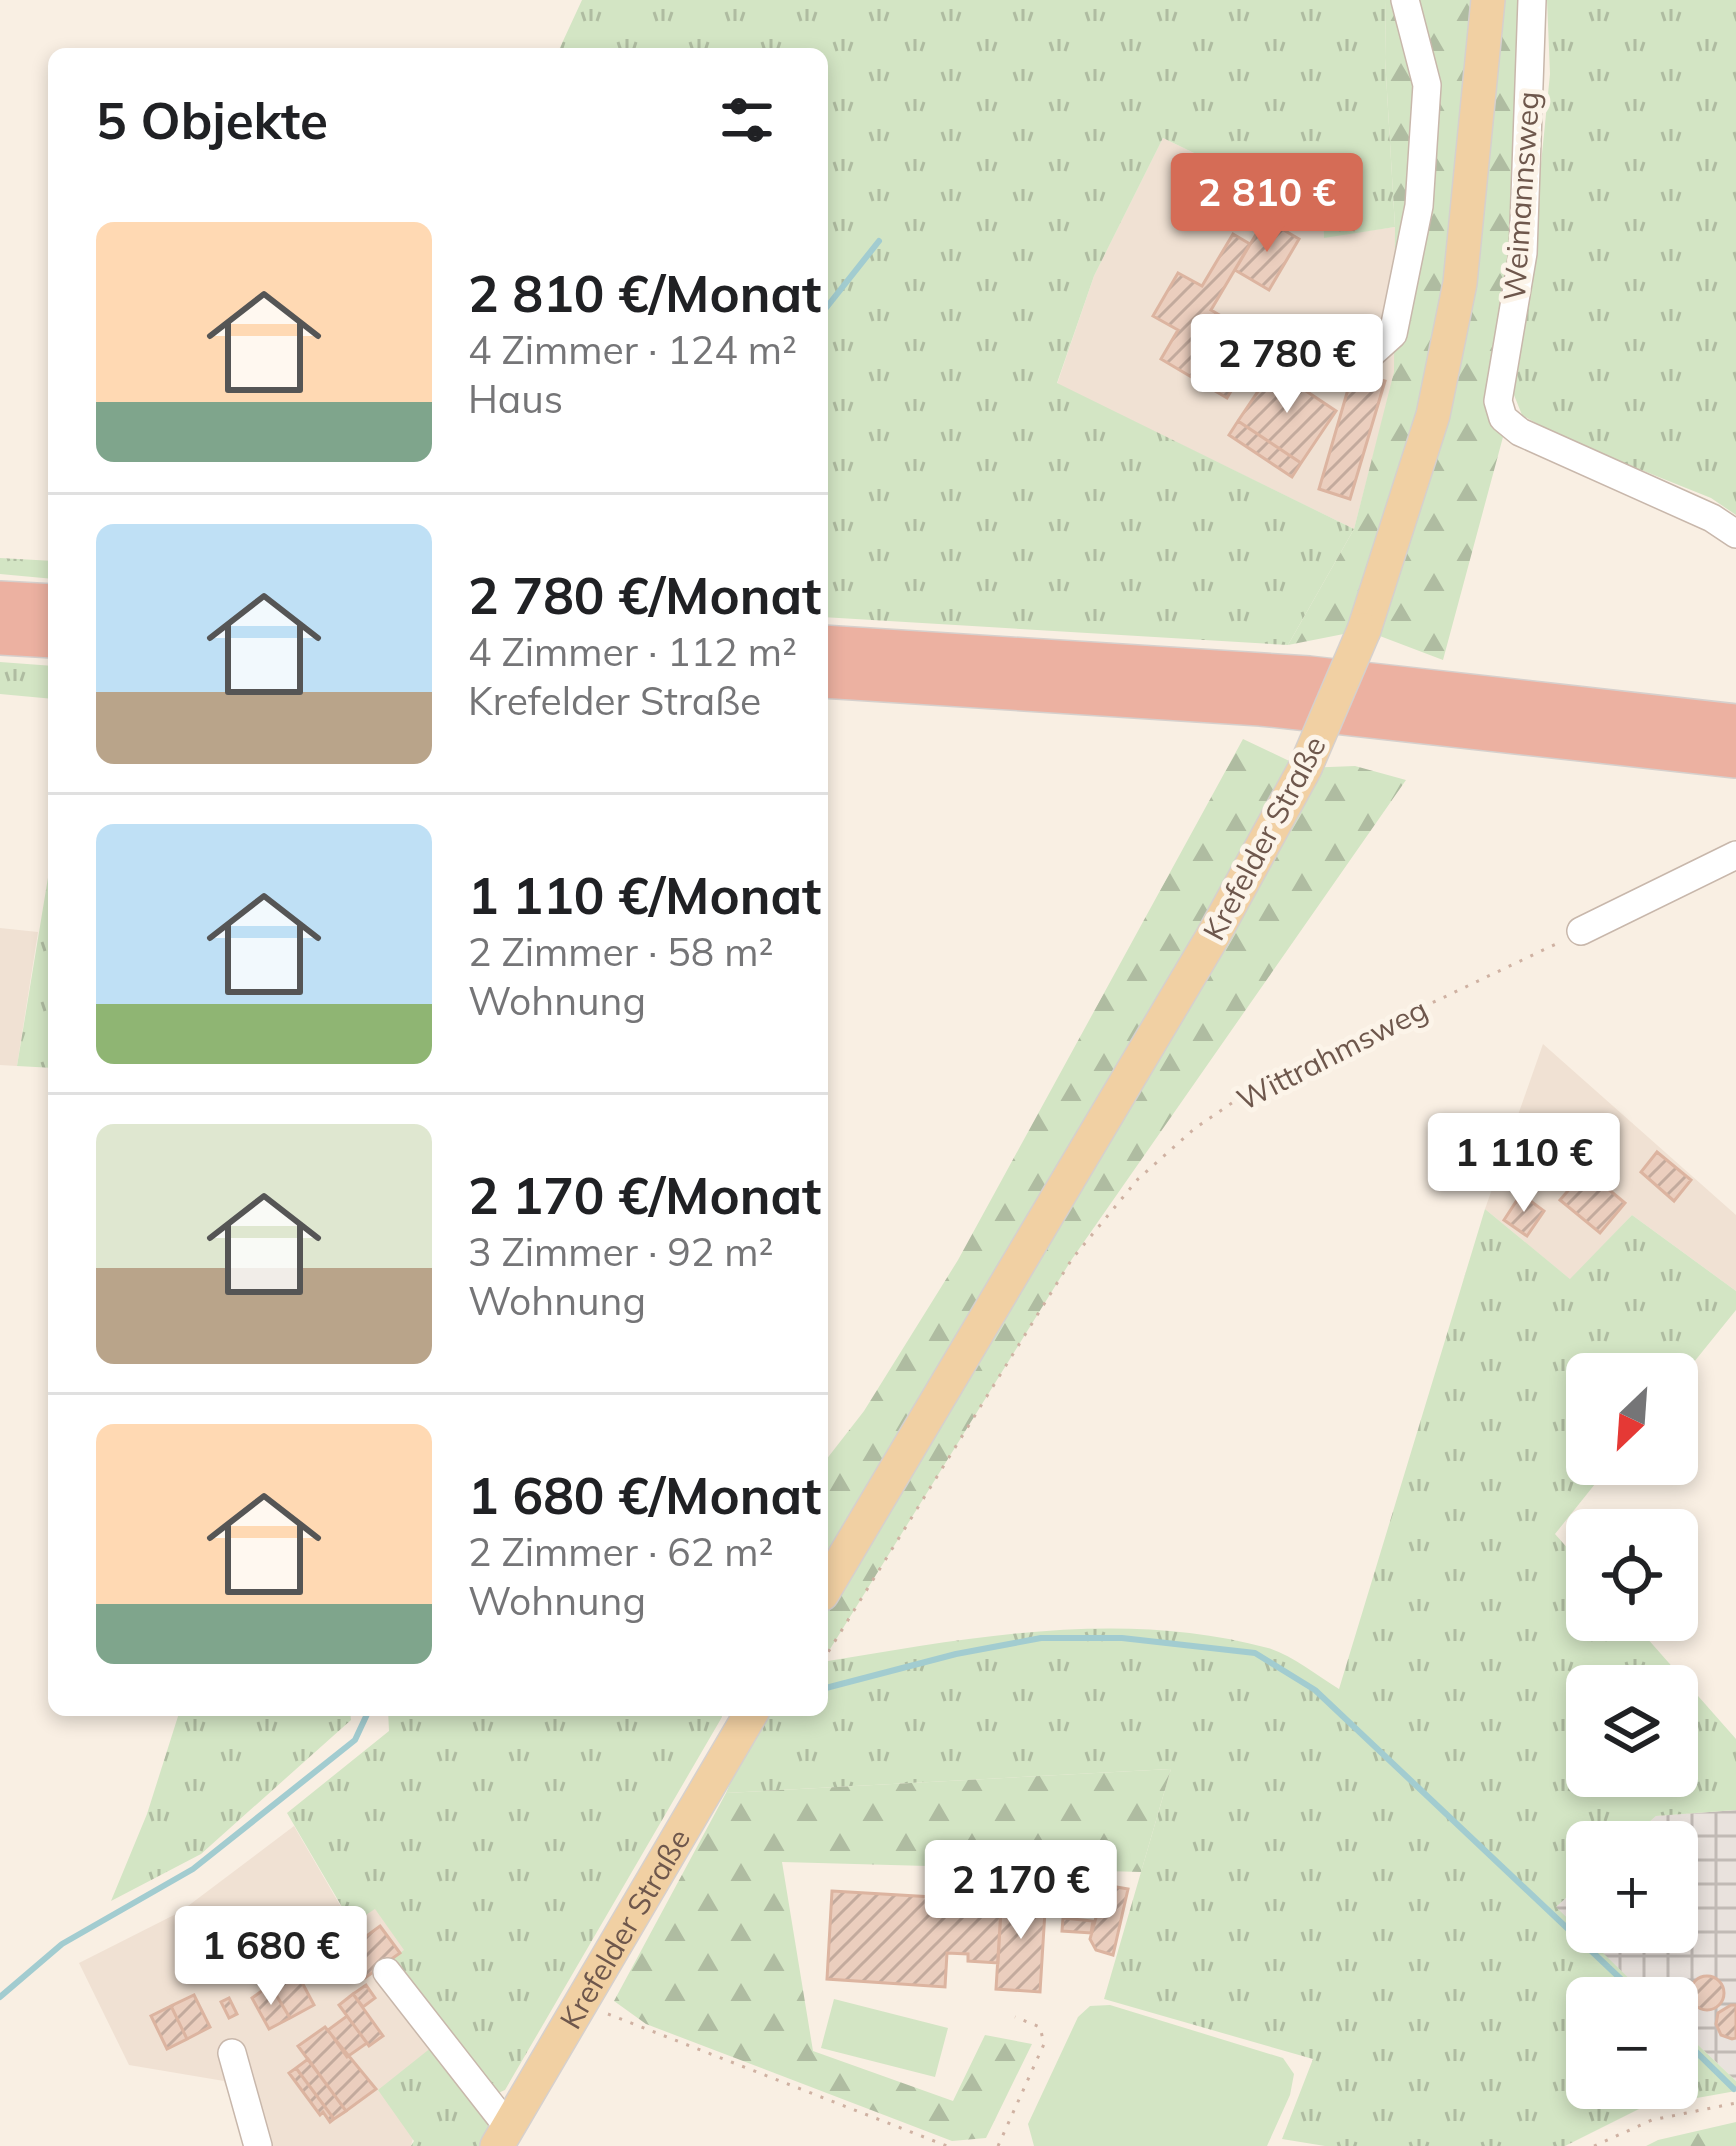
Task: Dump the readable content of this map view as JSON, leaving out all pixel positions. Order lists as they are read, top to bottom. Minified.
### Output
{"streets":{"main road":["Krefelder Straße"],"street":["Weimannsweg"],"path":["Wittrahmsweg"]},"north":"bottom left","page":{"heading":"5 Objekte","price":["2 810 €","2 780 €","1 110 €","2 170 €","1 680 €"],"list":[{"name":"2 810 €/Monat","note":"4 Zimmer · 124 m² · Haus"},{"name":"2 780 €/Monat","note":"4 Zimmer · 112 m² · Krefelder Straße"},{"name":"1 110 €/Monat","note":"2 Zimmer · 58 m² · Wohnung"},{"name":"2 170 €/Monat","note":"3 Zimmer · 92 m² · Wohnung"},{"name":"1 680 €/Monat","note":"2 Zimmer · 62 m² · Wohnung"}],"map_buttons":["+","−"]}}
